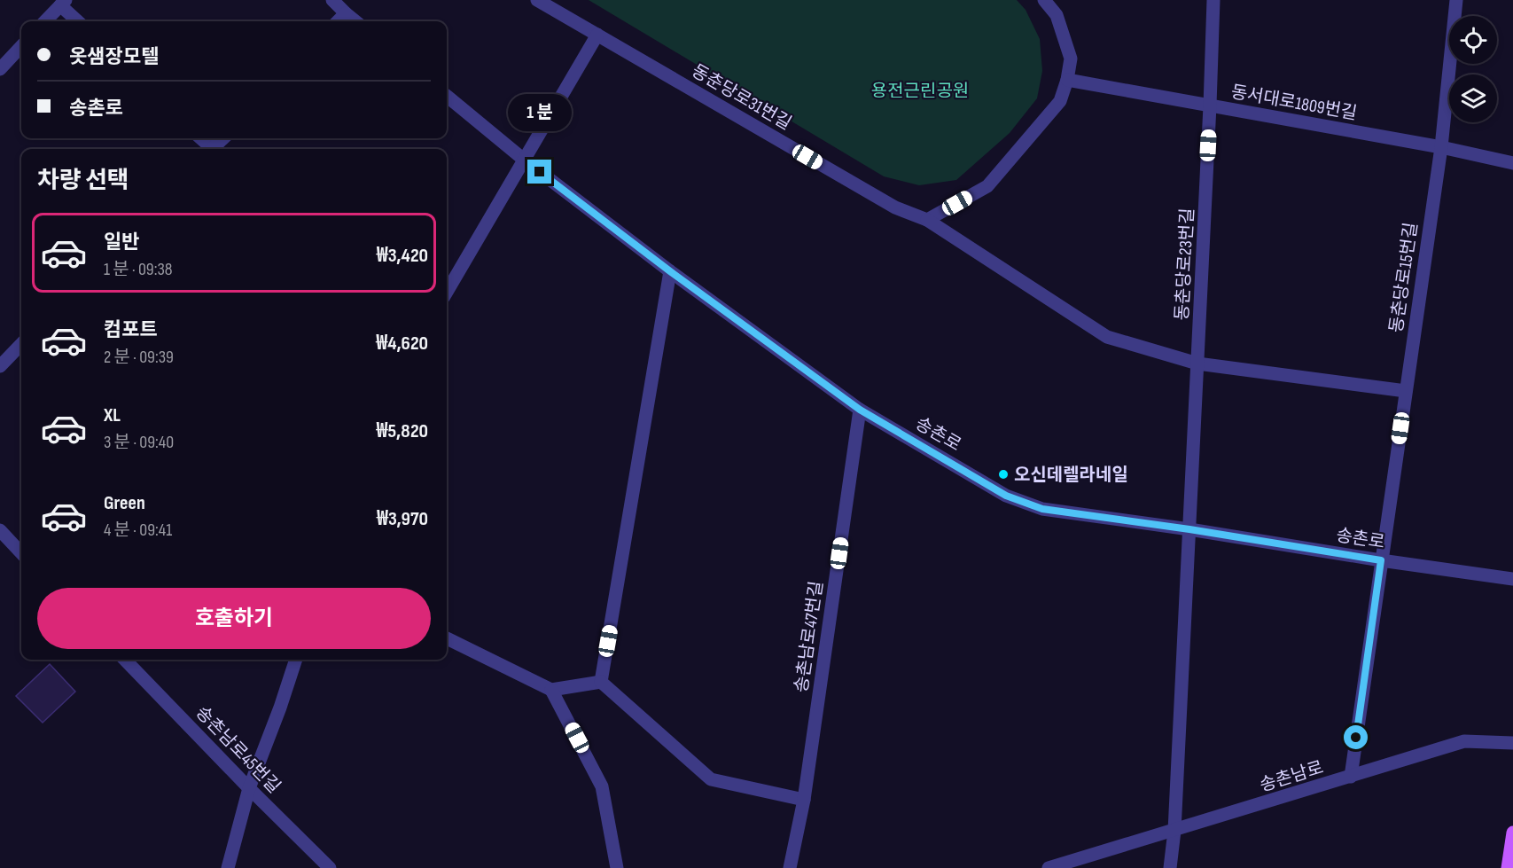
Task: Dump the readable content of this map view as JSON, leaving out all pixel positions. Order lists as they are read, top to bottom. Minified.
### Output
{"streets":{"street":["동춘당로31번길","동서대로1809번길","동춘당로23번길","동춘당로15번길","송촌로","송촌남로47번길","송촌남로45번길","송촌남로"]},"crossings":[["동춘당로31번길","동춘당로23번길"],["동춘당로31번길","동춘당로15번길"],["동서대로1809번길","동춘당로23번길"],["동서대로1809번길","동춘당로15번길"],["동춘당로23번길","송촌로"],["동춘당로15번길","송촌로"],["동춘당로15번길","송촌남로"],["송촌로","송촌남로47번길"]],"parks":["용전근린공원"],"places":["오신데렐라네일"],"page":{"banner":["옷샘장모텔","송촌로"],"bubble":"1 분","heading":"차량 선택","list":[{"name":"일반","note":"1 분 · 09:38","value":"₩3,420"},{"name":"컴포트","note":"2 분 · 09:39","value":"₩4,620"},{"name":"XL","note":"3 분 · 09:40","value":"₩5,820"},{"name":"Green","note":"4 분 · 09:41","value":"₩3,970"}],"buttons":"호출하기"}}
